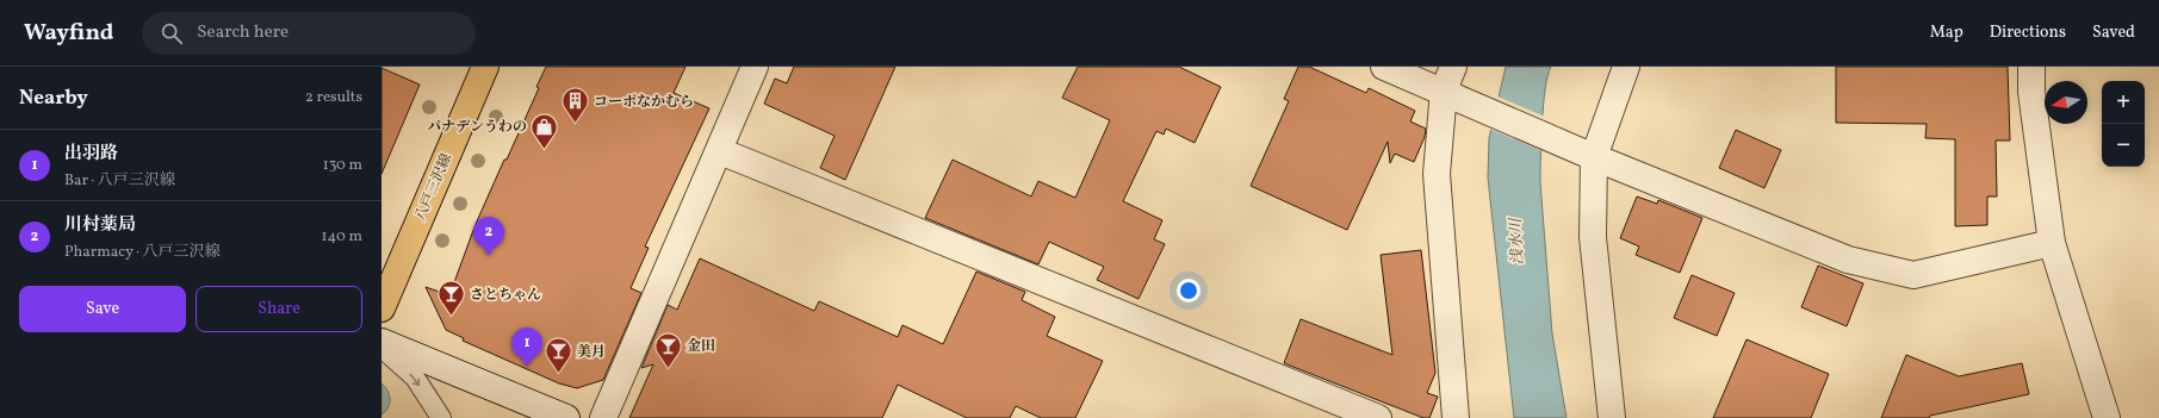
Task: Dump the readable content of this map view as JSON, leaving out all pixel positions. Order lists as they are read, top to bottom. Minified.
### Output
{"streets":{"main road":["八戸三沢線"]},"water":["浅水川"],"places":{"building":["コーポなかむら"],"shop":["パナデンうわの"],"bar":["さとちゃん","金田","美月"]},"north":"left","page":{"header":"Wayfind","search":"Search here","nav":["Map","Directions","Saved"],"heading":["Nearby","2 results"],"map_buttons":["+","−"],"list":[{"mark":"1","name":"出羽路","note":"Bar · 八戸三沢線","value":"130 m"},{"mark":"2","name":"川村薬局","note":"Pharmacy · 八戸三沢線","value":"140 m"}],"pins":["2","1"],"buttons":["Save","Share"]}}
